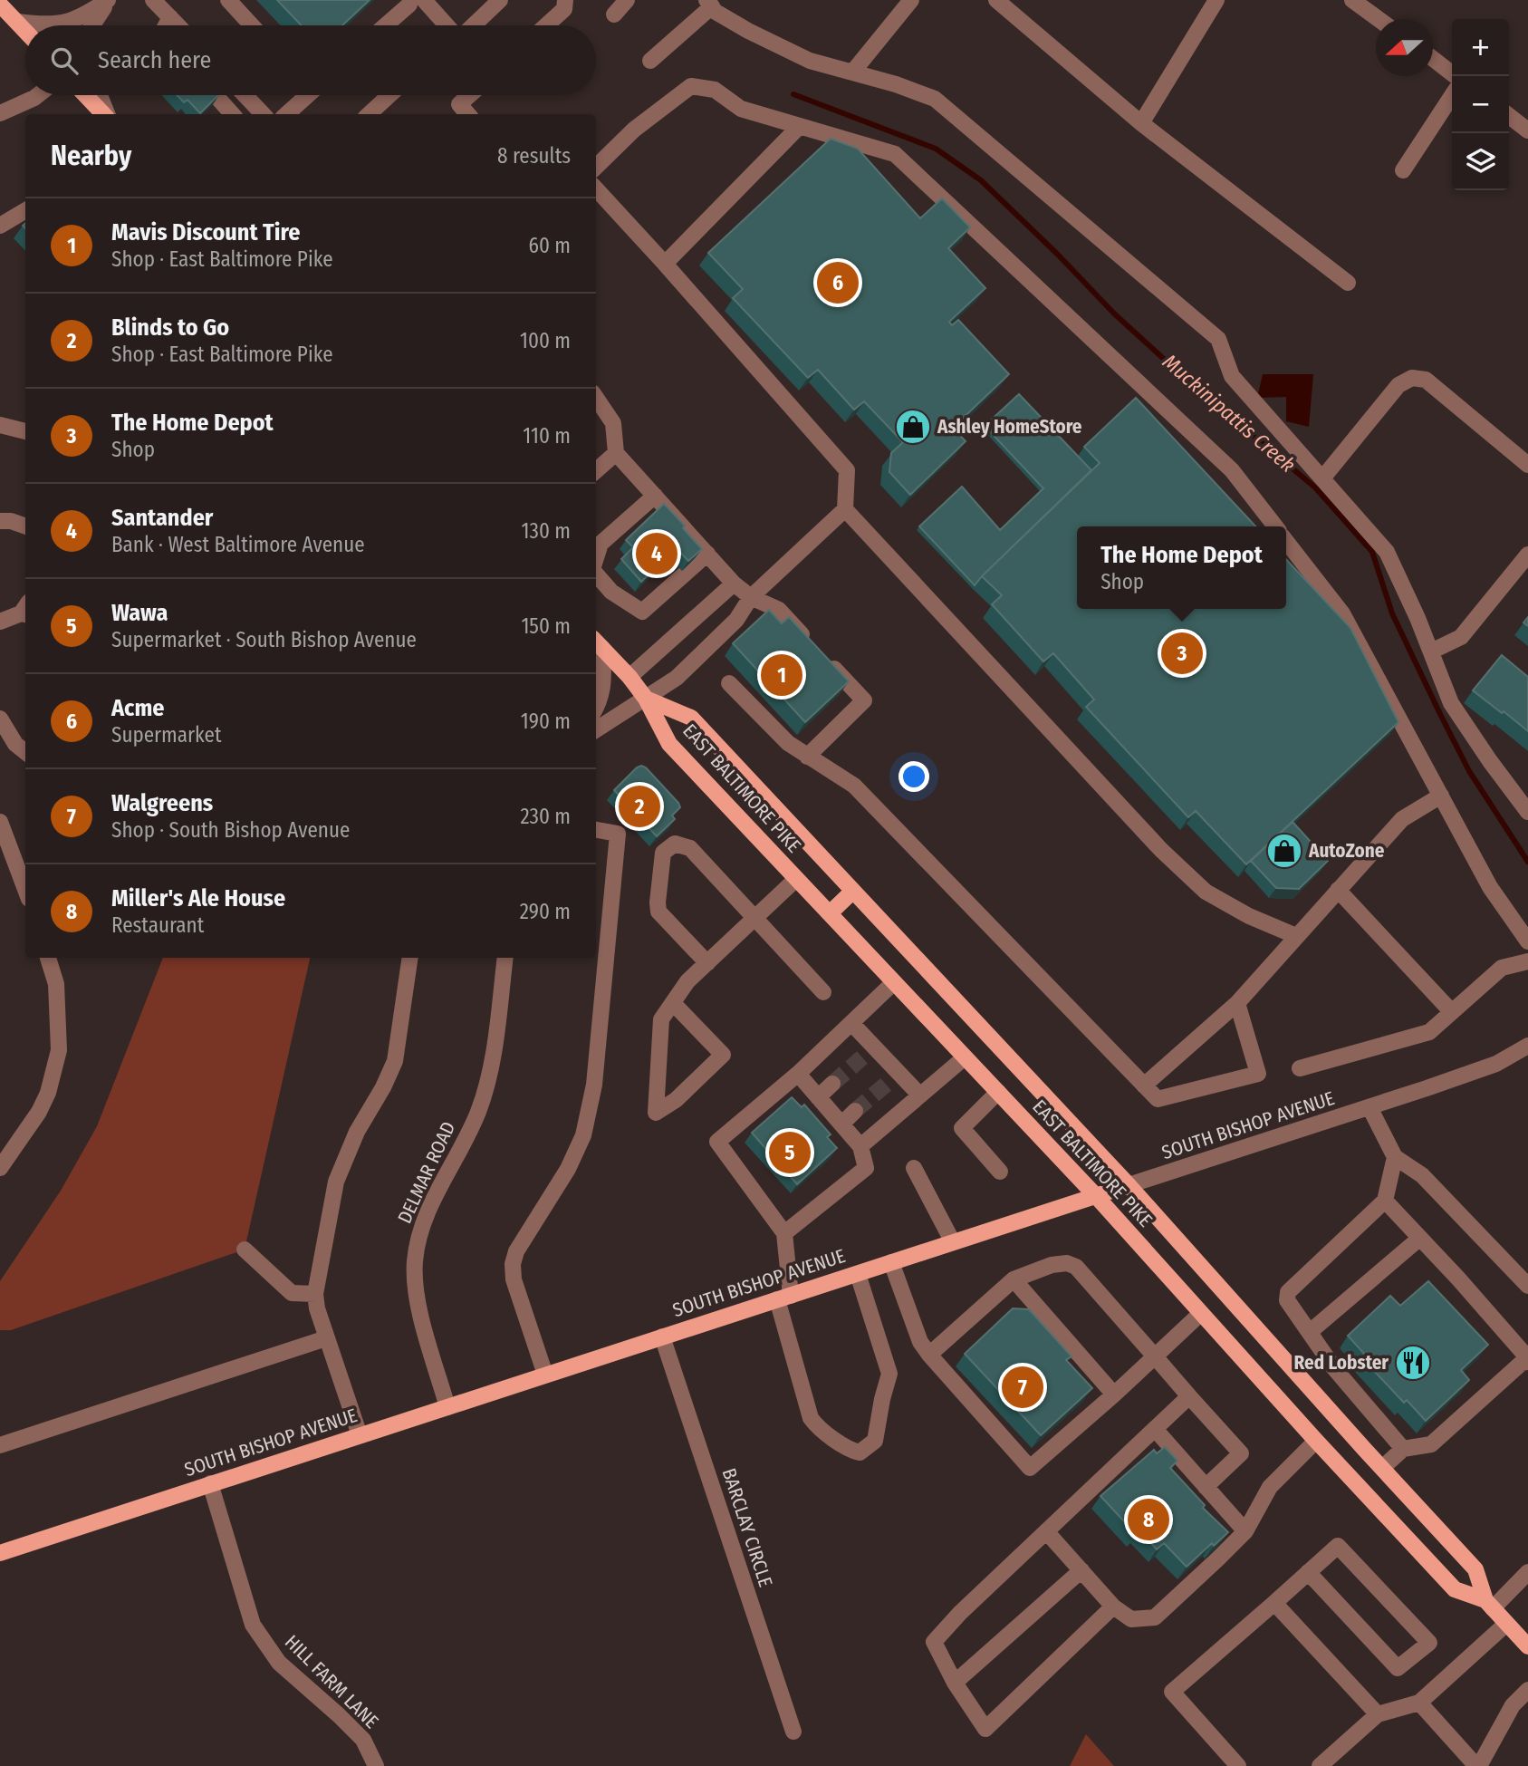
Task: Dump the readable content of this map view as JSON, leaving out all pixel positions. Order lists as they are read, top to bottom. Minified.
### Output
{"streets":{"main road":["EAST BALTIMORE PIKE","SOUTH BISHOP AVENUE"],"street":["DELMAR ROAD","BARCLAY CIRCLE","HILL FARM LANE"]},"crossings":[["EAST BALTIMORE PIKE","SOUTH BISHOP AVENUE"],["SOUTH BISHOP AVENUE","DELMAR ROAD"],["SOUTH BISHOP AVENUE","BARCLAY CIRCLE"],["SOUTH BISHOP AVENUE","HILL FARM LANE"]],"water":["Muckinipattis Creek"],"places":{"shop":["Ashley HomeStore","AutoZone"],"restaurant":["Red Lobster"]},"north":"left","page":{"map_buttons":["+","−"],"search":"Search here","heading":["Nearby","8 results"],"list":[{"mark":"1","name":"Mavis Discount Tire","note":"Shop · East Baltimore Pike","value":"60 m"},{"mark":"2","name":"Blinds to Go","note":"Shop · East Baltimore Pike","value":"100 m"},{"mark":"3","name":"The Home Depot","note":"Shop","value":"110 m"},{"mark":"4","name":"Santander","note":"Bank · West Baltimore Avenue","value":"130 m"},{"mark":"5","name":"Wawa","note":"Supermarket · South Bishop Avenue","value":"150 m"},{"mark":"6","name":"Acme","note":"Supermarket","value":"190 m"},{"mark":"7","name":"Walgreens","note":"Shop · South Bishop Avenue","value":"230 m"},{"mark":"8","name":"Miller's Ale House","note":"Restaurant","value":"290 m"}],"pins":["6","4","3","1","2","5","7","8"],"popup":["The Home Depot","Shop"]}}
